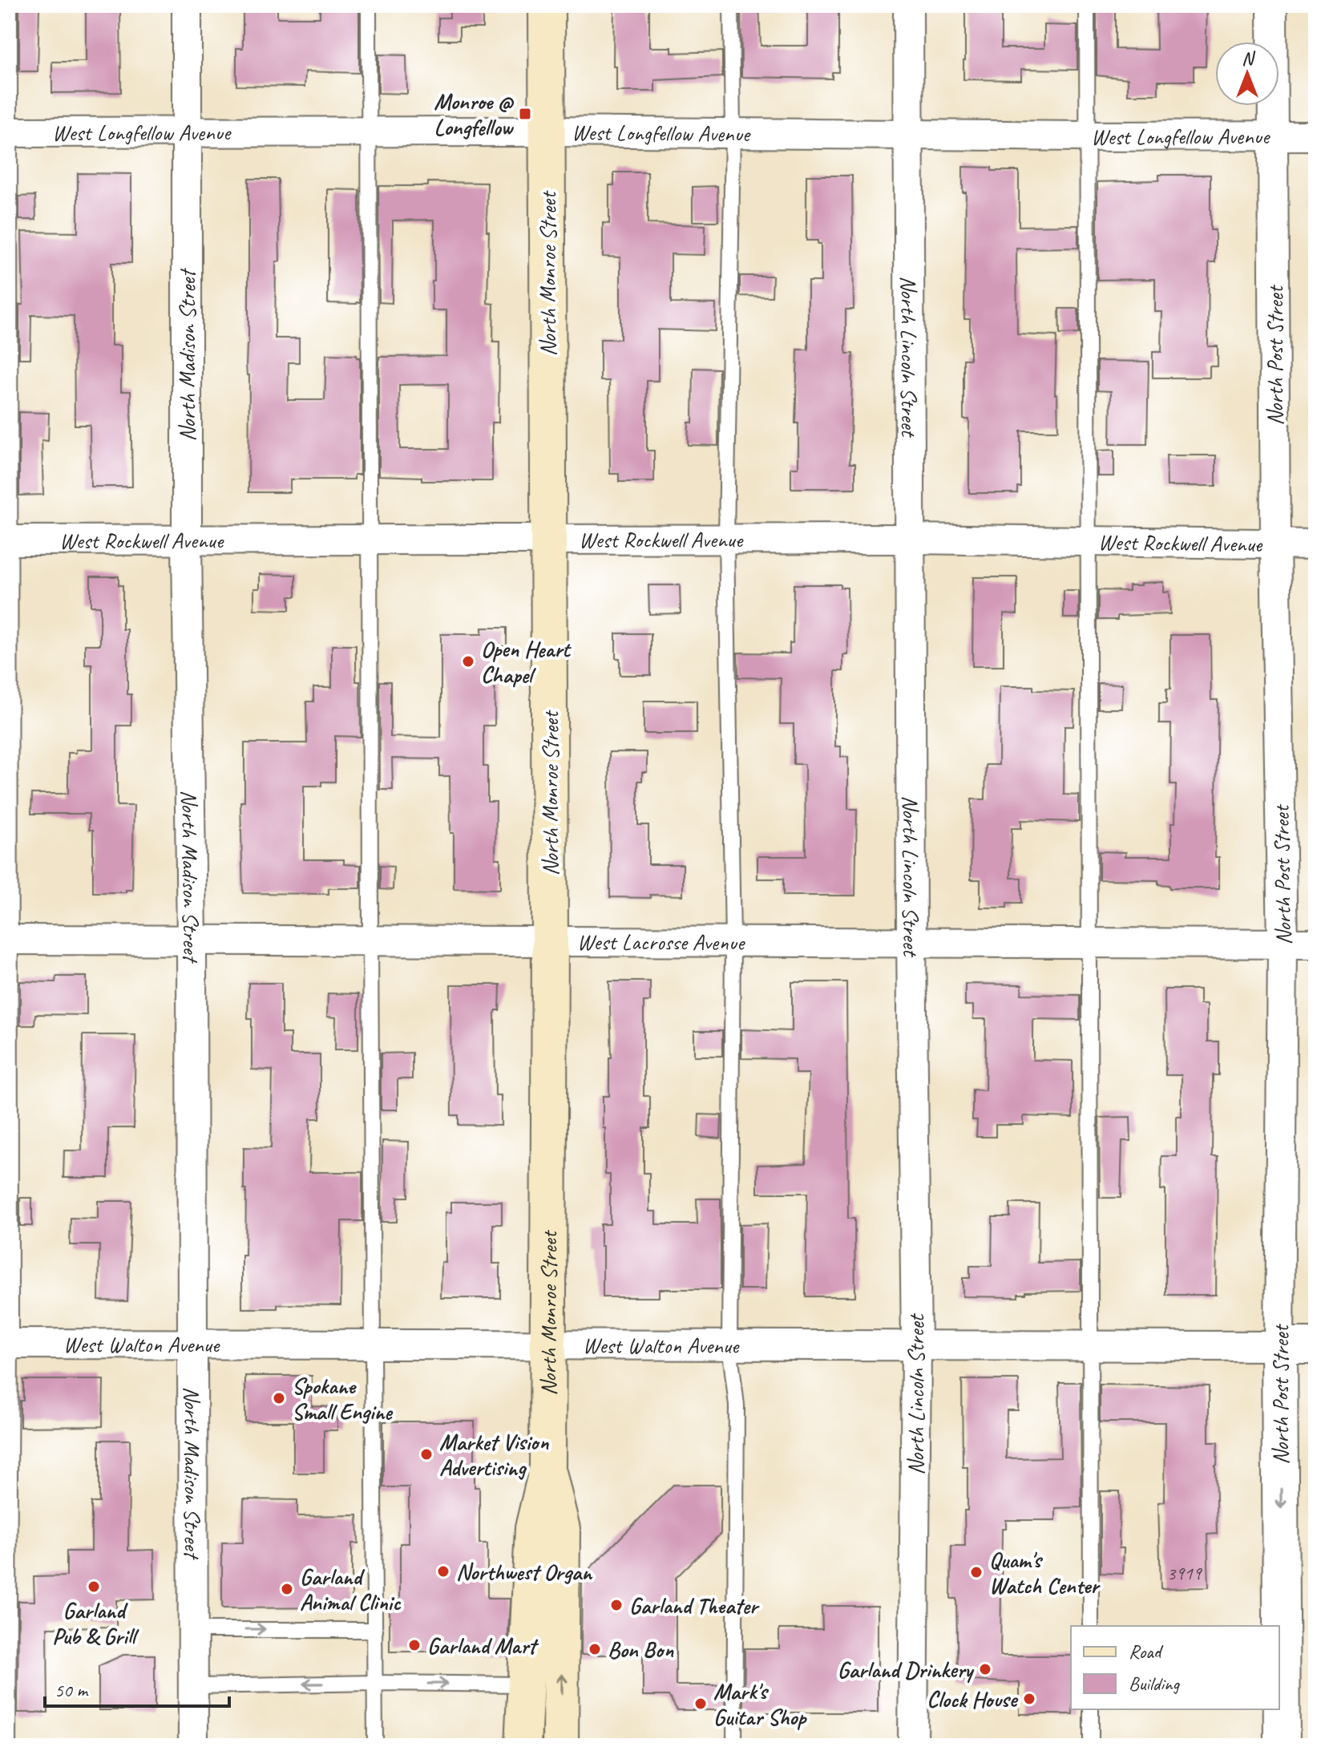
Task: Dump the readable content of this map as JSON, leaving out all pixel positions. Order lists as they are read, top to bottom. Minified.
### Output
{"streets":{"main road":["North Monroe Street"],"street":["West Longfellow Avenue","North Madison Street","North Lincoln Street","North Post Street","West Rockwell Avenue","West Lacrosse Avenue","West Walton Avenue"]},"crossings":[["West Longfellow Avenue","North Monroe Street"],["West Longfellow Avenue","North Madison Street"],["West Longfellow Avenue","North Lincoln Street"],["West Longfellow Avenue","North Post Street"],["North Monroe Street","West Rockwell Avenue"],["North Monroe Street","West Lacrosse Avenue"],["North Monroe Street","West Walton Avenue"],["North Madison Street","West Rockwell Avenue"],["North Madison Street","West Lacrosse Avenue"],["North Madison Street","West Walton Avenue"],["North Lincoln Street","West Rockwell Avenue"],["North Lincoln Street","West Lacrosse Avenue"],["North Lincoln Street","West Walton Avenue"],["North Post Street","West Rockwell Avenue"],["North Post Street","West Lacrosse Avenue"],["North Post Street","West Walton Avenue"]],"places":{"transit":["Monroe @ Longfellow"],"other":["Open Heart Chapel","Spokane Small Engine","Market Vision Advertising","Northwest Organ","Quam's Watch Center","Garland Pub & Grill","Garland Animal Clinic","Garland Theater","Garland Mart","Bon Bon","Garland Drinkery","Clock House","Mark's Guitar Shop"]},"house_numbers":["3919"],"legend":["Road","Building"],"scale_bar":"50 m","north":"top"}
